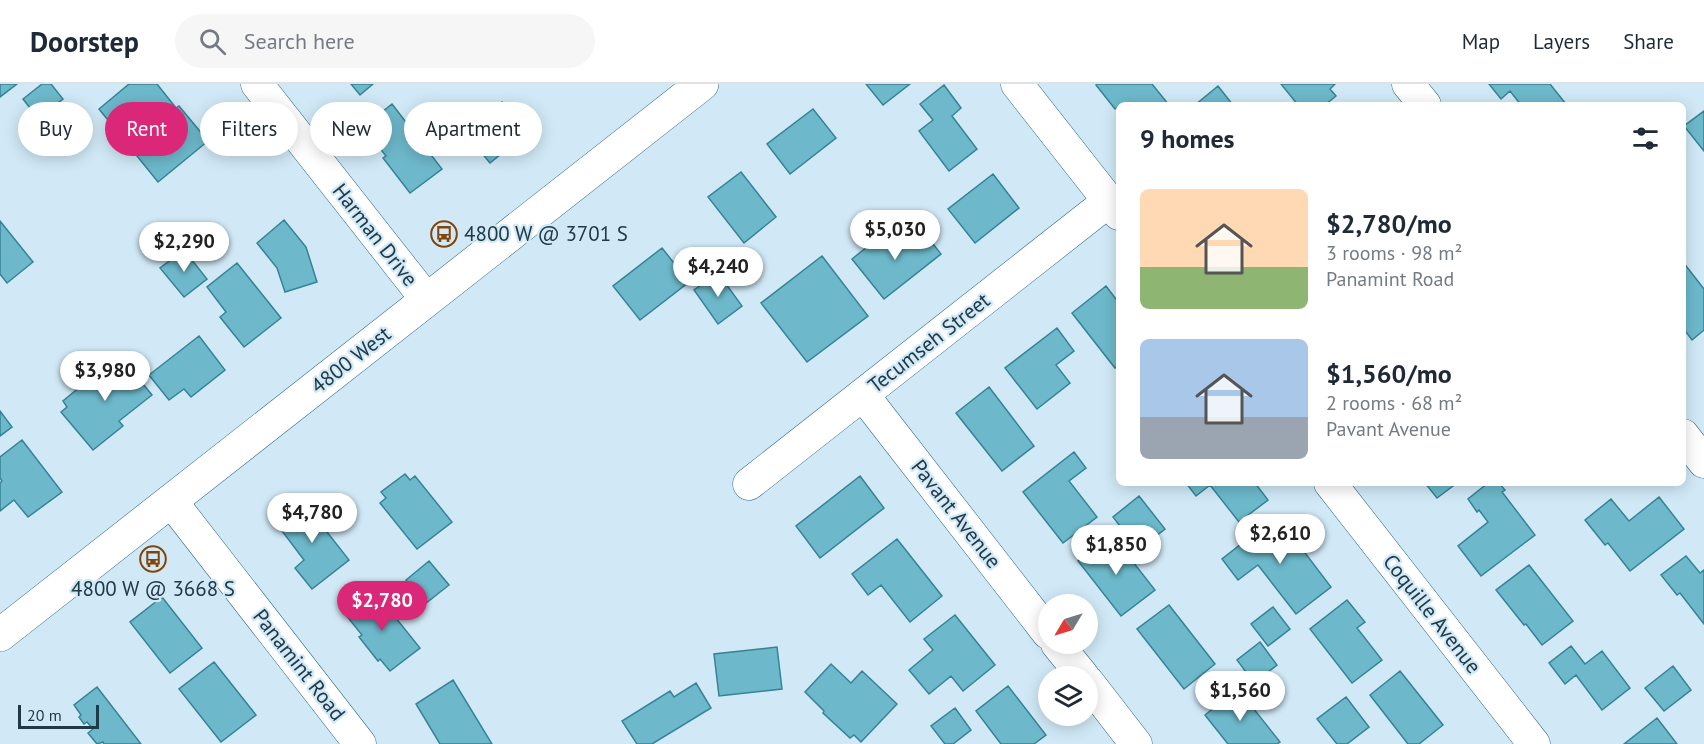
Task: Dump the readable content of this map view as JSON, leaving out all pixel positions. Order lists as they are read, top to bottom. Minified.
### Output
{"streets":{"main road":["4800 West"],"street":["Harman Drive","Tecumseh Street","Pavant Avenue","Coquille Avenue","Panamint Road"]},"crossings":[["Harman Drive","4800 West"],["Tecumseh Street","Pavant Avenue"],["4800 West","Panamint Road"]],"places":{"bus stop":["4800 W @ 3701 S","4800 W @ 3668 S"]},"scale_bar":"20 m","north":"bottom left","page":{"header":"Doorstep","search":"Search here","nav":["Map","Layers","Share"],"chip":["Buy","Rent","Filters","New","Apartment"],"heading":"9 homes","list":[{"name":"$2,780/mo","note":"3 rooms · 98 m² · Panamint Road"},{"name":"$1,560/mo","note":"2 rooms · 68 m² · Pavant Avenue"}],"price":["$5,030","$2,290","$4,240","$3,980","$4,780","$2,610","$1,850","$2,780","$1,560"],"scale":"20 m"}}
